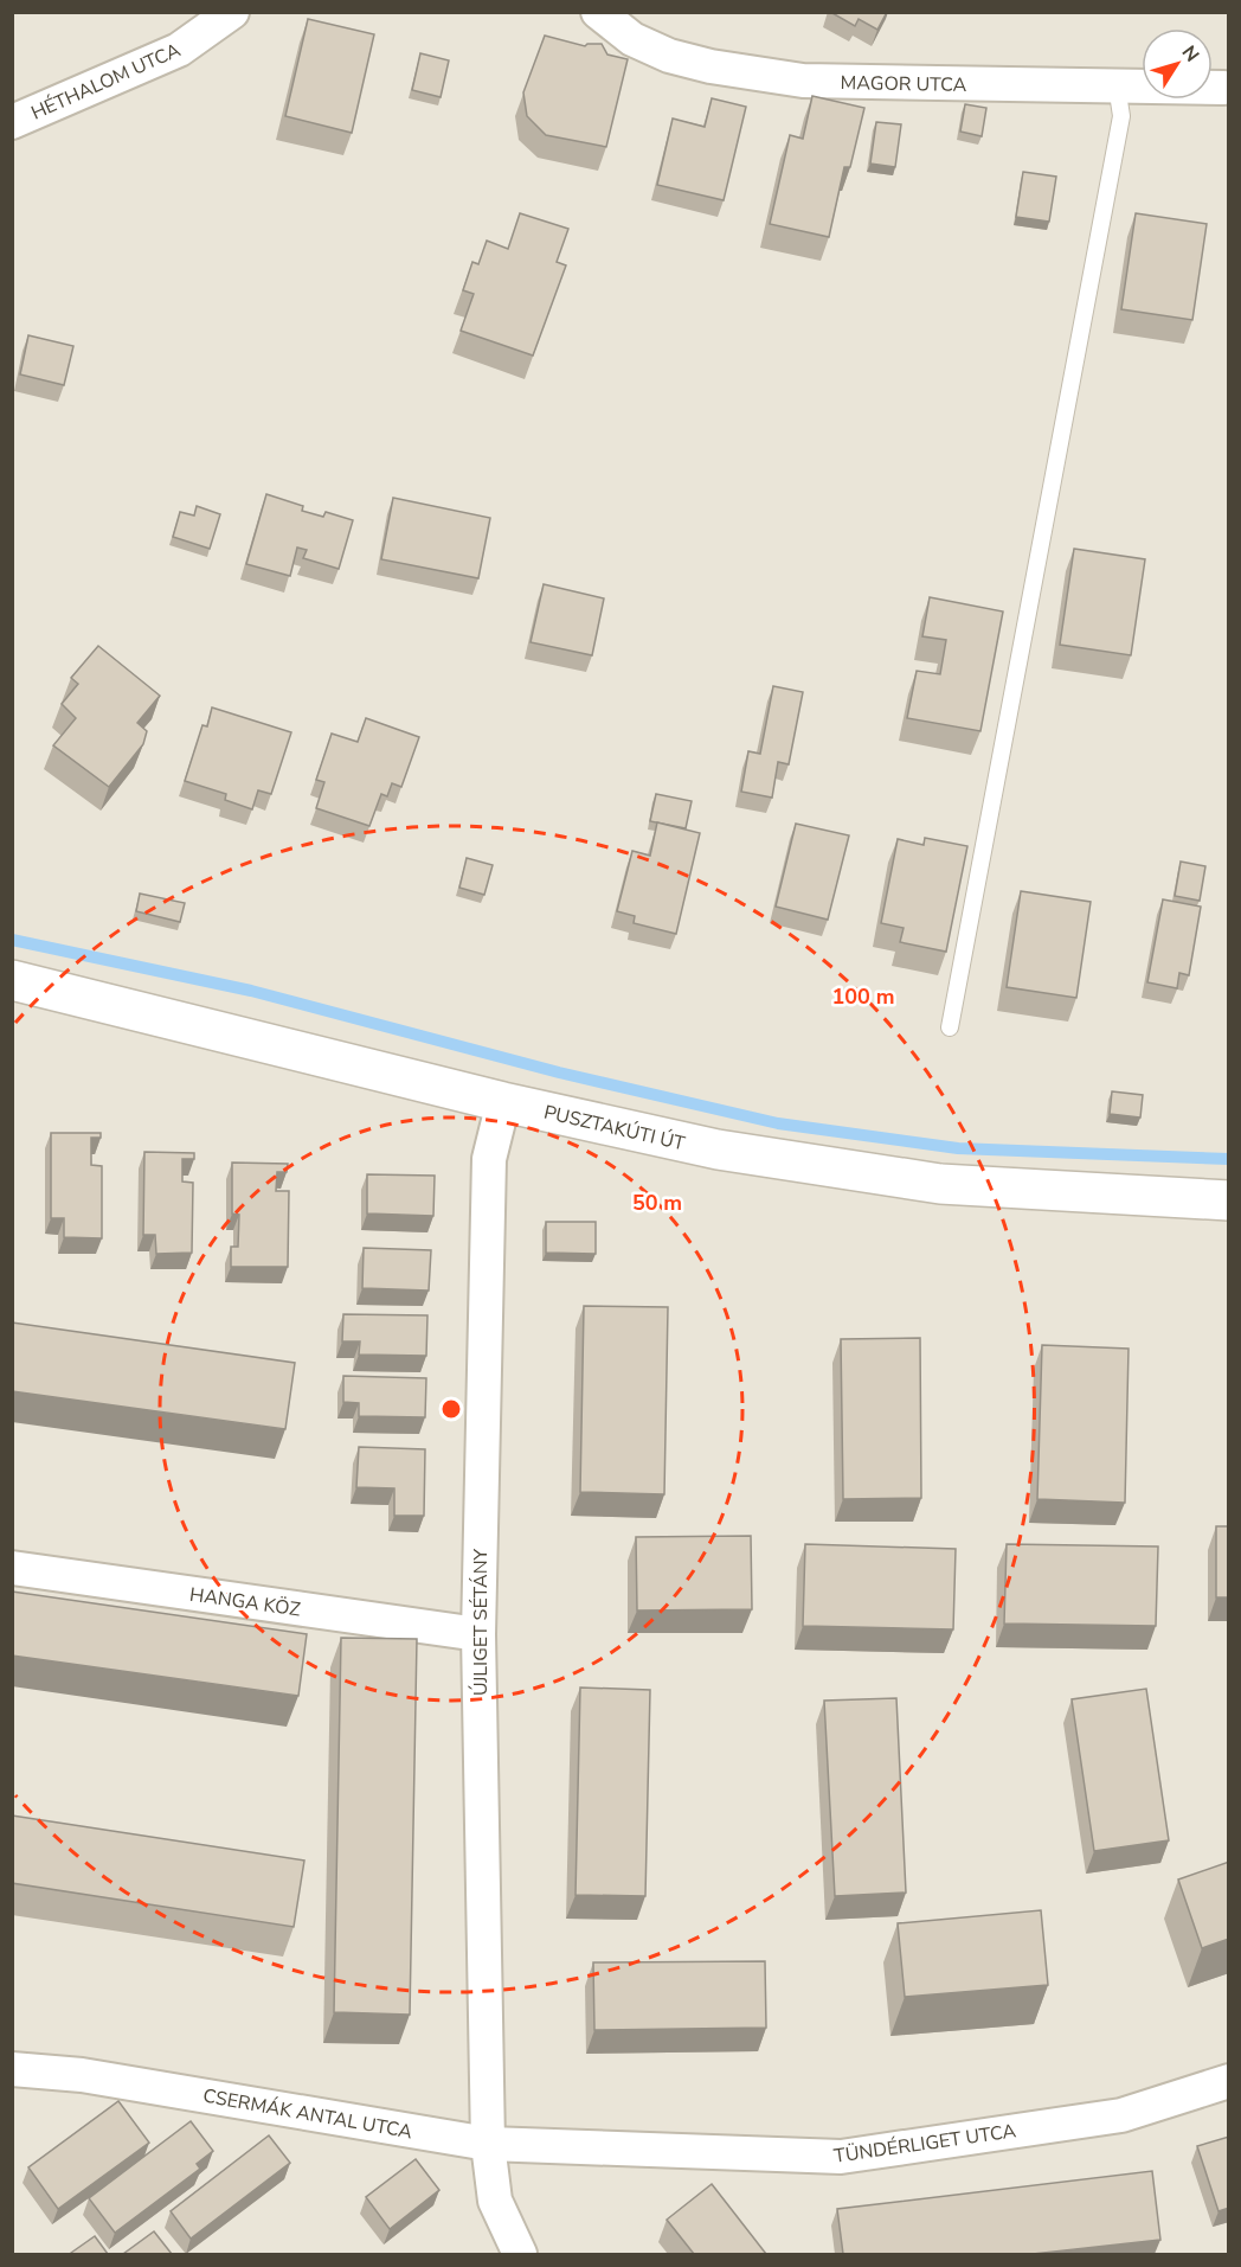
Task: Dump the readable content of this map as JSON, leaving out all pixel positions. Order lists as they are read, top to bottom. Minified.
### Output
{"streets":{"street":["HÉTHALOM UTCA","MAGOR UTCA","PUSZTAKÚTI ÚT","HANGA KÖZ","ÚJLIGET SÉTÁNY","CSERMÁK ANTAL UTCA","TÜNDÉRLIGET UTCA"]},"crossings":[["PUSZTAKÚTI ÚT","ÚJLIGET SÉTÁNY"],["HANGA KÖZ","ÚJLIGET SÉTÁNY"],["ÚJLIGET SÉTÁNY","CSERMÁK ANTAL UTCA"],["ÚJLIGET SÉTÁNY","TÜNDÉRLIGET UTCA"],["CSERMÁK ANTAL UTCA","TÜNDÉRLIGET UTCA"]],"north":"top right","rings":["100 m","50 m"]}
